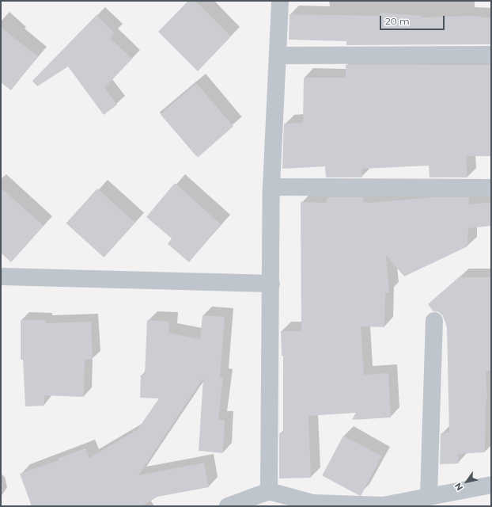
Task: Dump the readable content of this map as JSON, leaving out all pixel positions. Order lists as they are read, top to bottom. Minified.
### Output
{"scale_bar":"20 m","north":"bottom left"}
